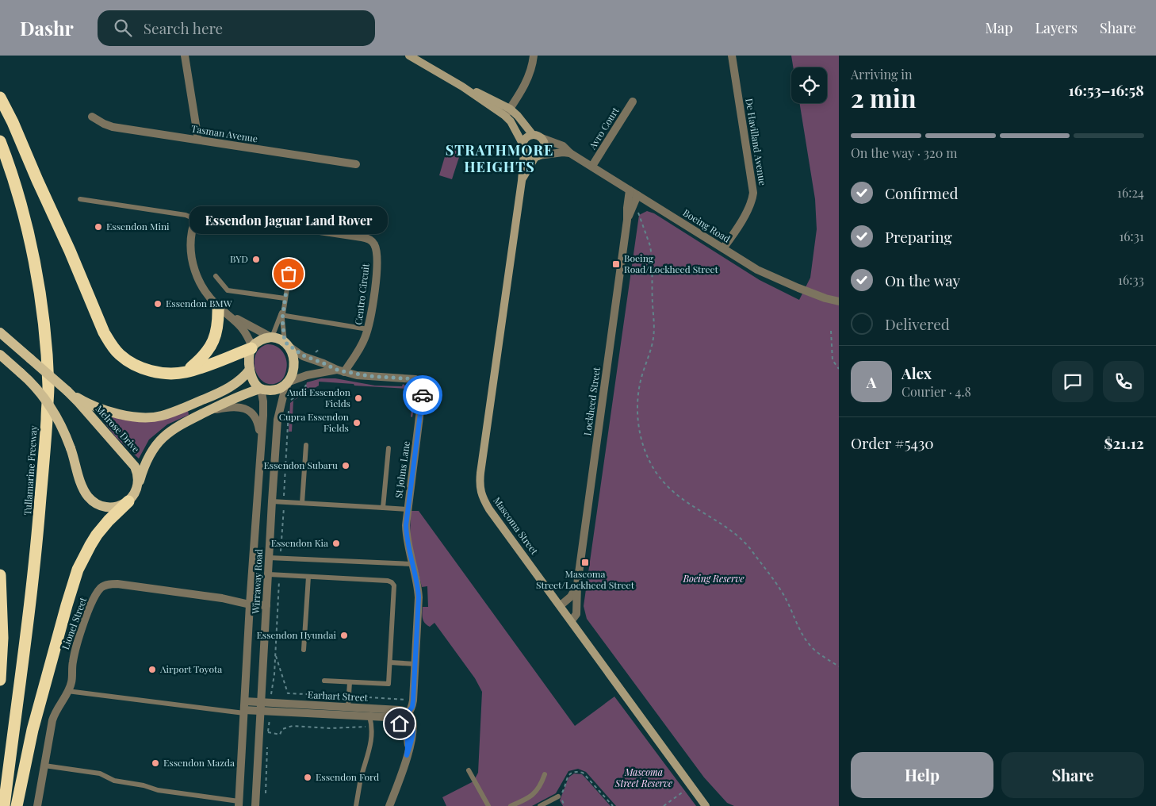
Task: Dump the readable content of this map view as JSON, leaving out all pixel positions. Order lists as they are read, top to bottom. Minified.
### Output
{"streets":{"highway":["Tullamarine Freeway"],"main road":["Melrose Drive","Mascoma Street"],"street":["Avro Court","Tasman Avenue","De Havilland Avenue","Boeing Road","Centro Circuit","Lockheed Street","St Johns Lane","Wirraway Road","Lionel Street","Earhart Street"]},"crossings":[["Avro Court","Boeing Road"],["De Havilland Avenue","Boeing Road"],["Boeing Road","Lockheed Street"],["Boeing Road","Mascoma Street"],["Centro Circuit","St Johns Lane"],["Lockheed Street","Mascoma Street"],["St Johns Lane","Wirraway Road"],["St Johns Lane","Earhart Street"],["Wirraway Road","Lionel Street"],["Wirraway Road","Earhart Street"]],"districts":["STRATHMORE HEIGHTS"],"parks":["Boeing Reserve","Mascoma Street Reserve"],"places":{"other":["Essendon Mini","BYD","Essendon Jaguar Land Rover","Essendon BMW","Audi Essendon Fields","Cupra Essendon Fields","Essendon Subaru","Essendon Kia","Essendon Hyundai","Airport Toyota","Essendon Mazda","Essendon Ford"],"transit":["Boeing Road/Lockheed Street","Mascoma Street/Lockheed Street"]},"page":{"header":"Dashr","search":"Search here","nav":["Map","Layers","Share"],"heading":["2 min","Arriving in","16:53–16:58"],"panel":["Alex","Courier · 4.8","Order #5430","$21.12"],"bar":"On the way · 320 m","list":[["Confirmed","16:24"],["Preparing","16:31"],["On the way","16:33"],"Delivered"],"bubble":"Essendon Jaguar Land Rover","round":"A","buttons":["Help","Share"]}}
